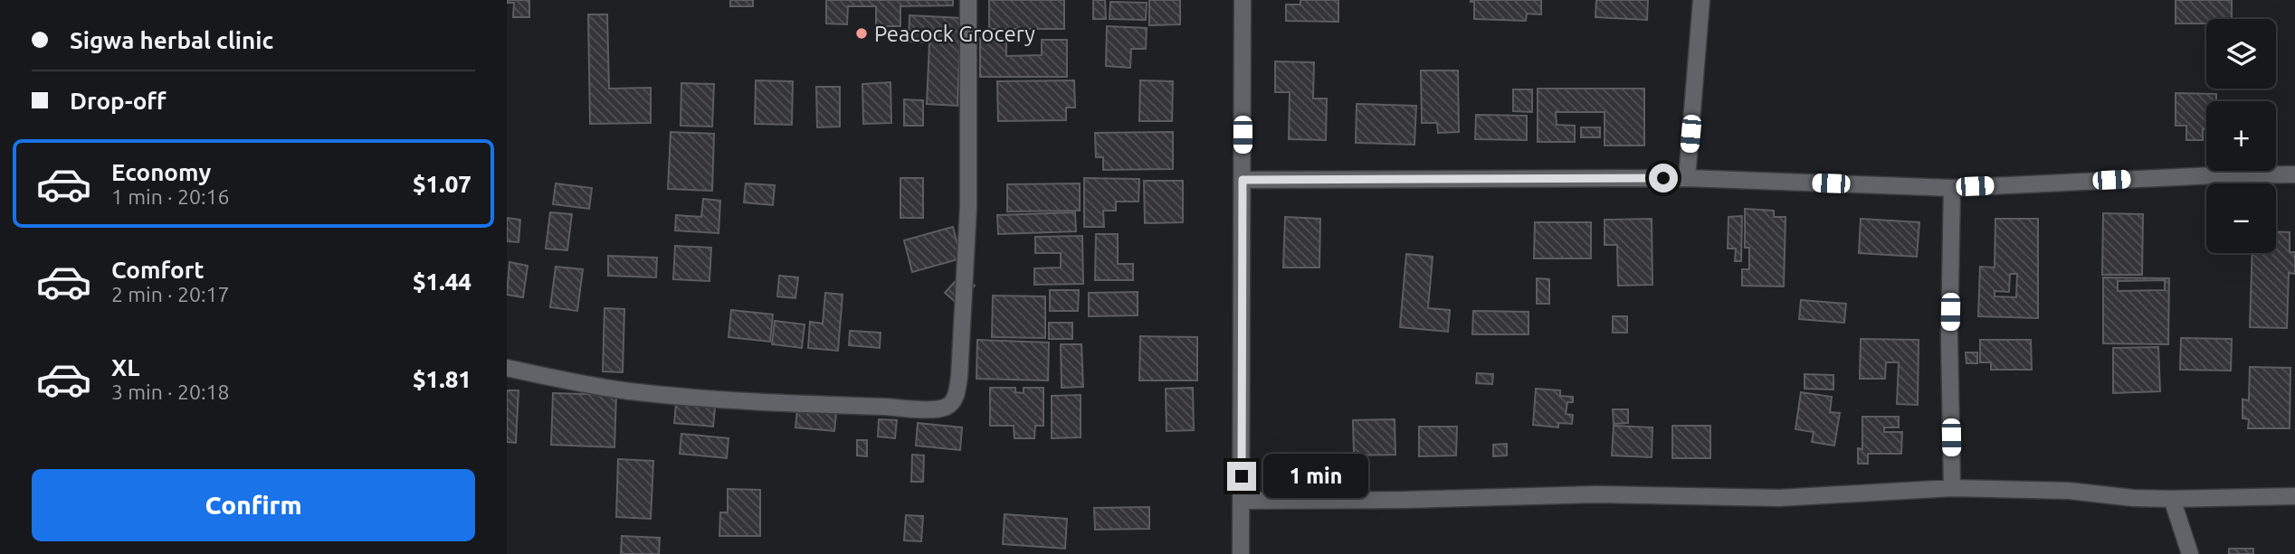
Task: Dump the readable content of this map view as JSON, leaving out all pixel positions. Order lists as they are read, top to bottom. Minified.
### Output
{"places":["Peacock Grocery"],"page":{"banner":["Sigwa herbal clinic","Drop-off"],"map_buttons":["+","−"],"list":[{"name":"Economy","note":"1 min · 20:16","value":"$1.07"},{"name":"Comfort","note":"2 min · 20:17","value":"$1.44"},{"name":"XL","note":"3 min · 20:18","value":"$1.81"}],"bubble":"1 min","buttons":"Confirm"}}
